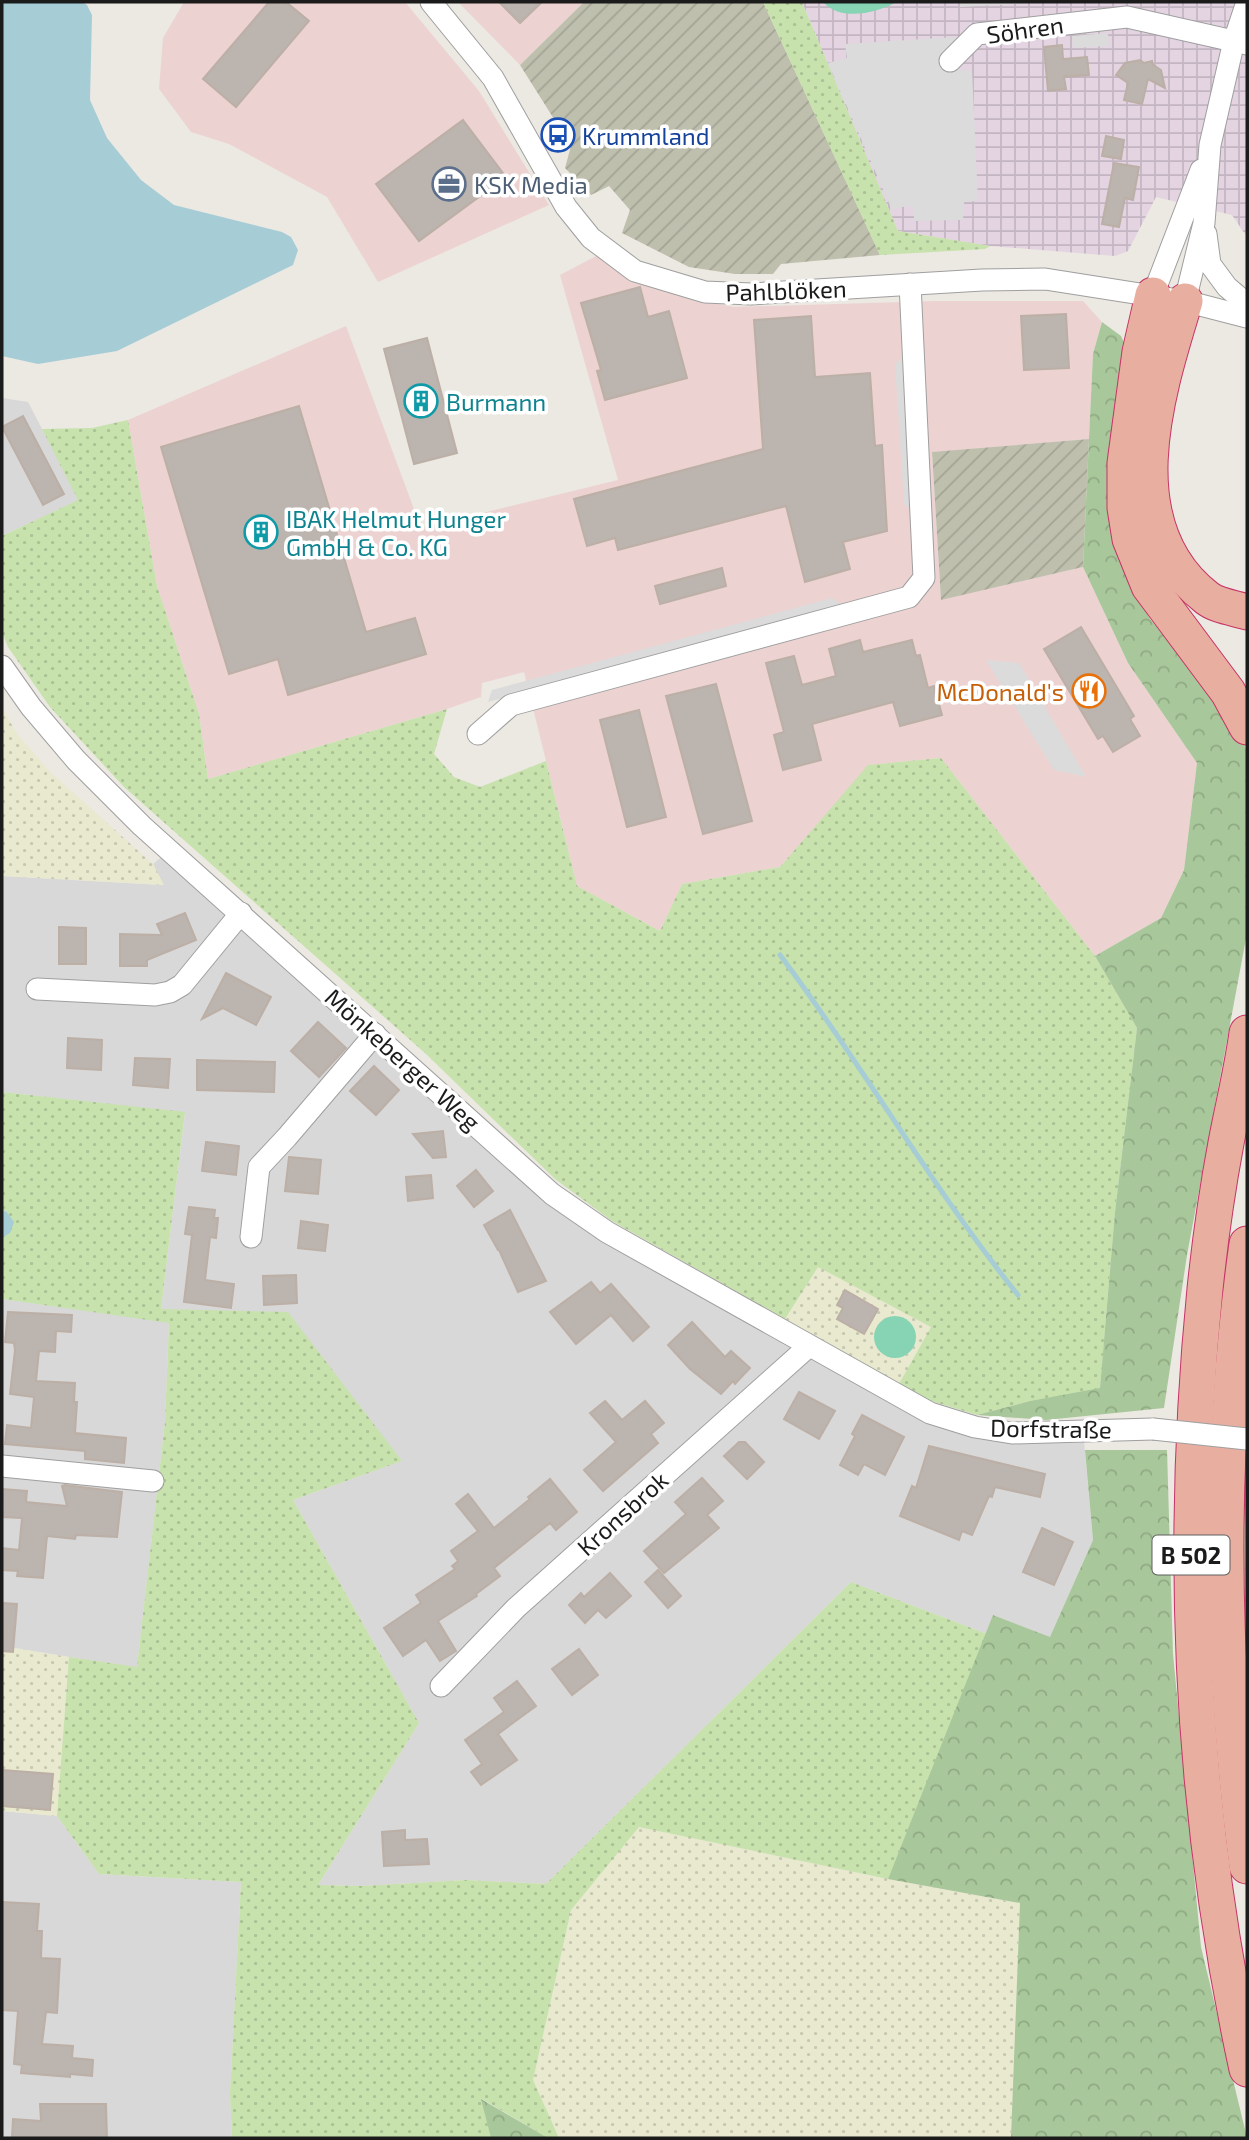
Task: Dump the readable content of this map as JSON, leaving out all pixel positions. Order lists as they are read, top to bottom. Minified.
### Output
{"streets":{"highway":["B 502"],"street":["Söhren","Pahlblöken","Mönkeberger Weg","Dorfstraße","Kronsbrok"]},"crossings":[["Mönkeberger Weg","Dorfstraße"],["Mönkeberger Weg","Kronsbrok"]],"places":{"bus stop":["Krummland"],"office":["KSK Media"],"building":["Burmann","IBAK Helmut Hunger GmbH & Co. KG"],"restaurant":["McDonald's"]}}
